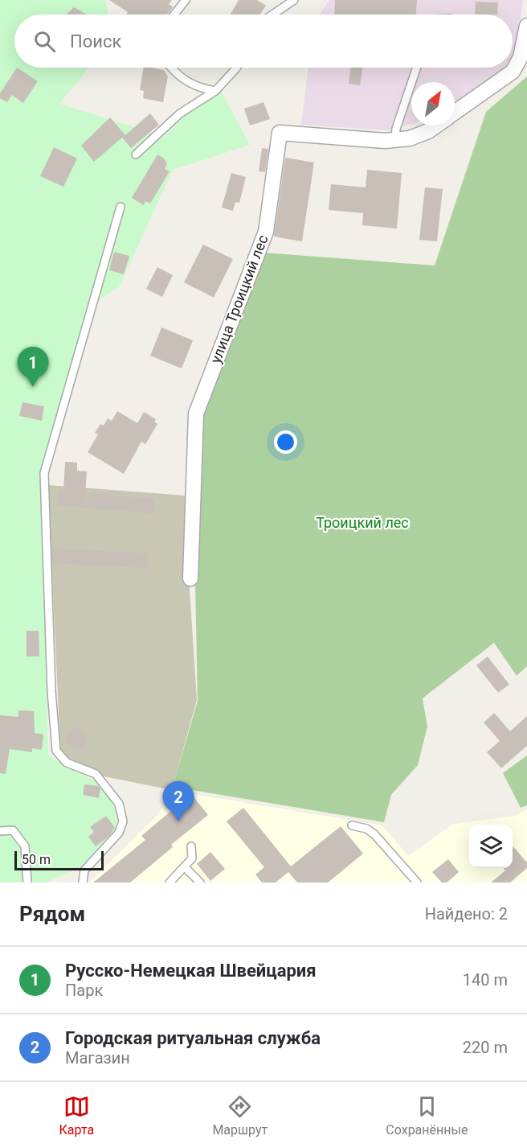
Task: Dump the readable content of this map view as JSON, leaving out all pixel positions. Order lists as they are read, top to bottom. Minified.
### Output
{"streets":{"street":["улица Троицкий лес"]},"parks":["Троицкий лес"],"scale_bar":"50 m","north":"top right","page":{"search":"Поиск","pins":["1","2"],"scale":"50 m","heading":["Рядом","Найдено: 2"],"list":[{"mark":"1","name":"Русско-Немецкая Швейцария","note":"Парк","value":"140 m"},{"mark":"2","name":"Городская ритуальная служба","note":"Магазин","value":"220 m"}],"nav":["Карта","Маршрут","Сохранённые"]}}
